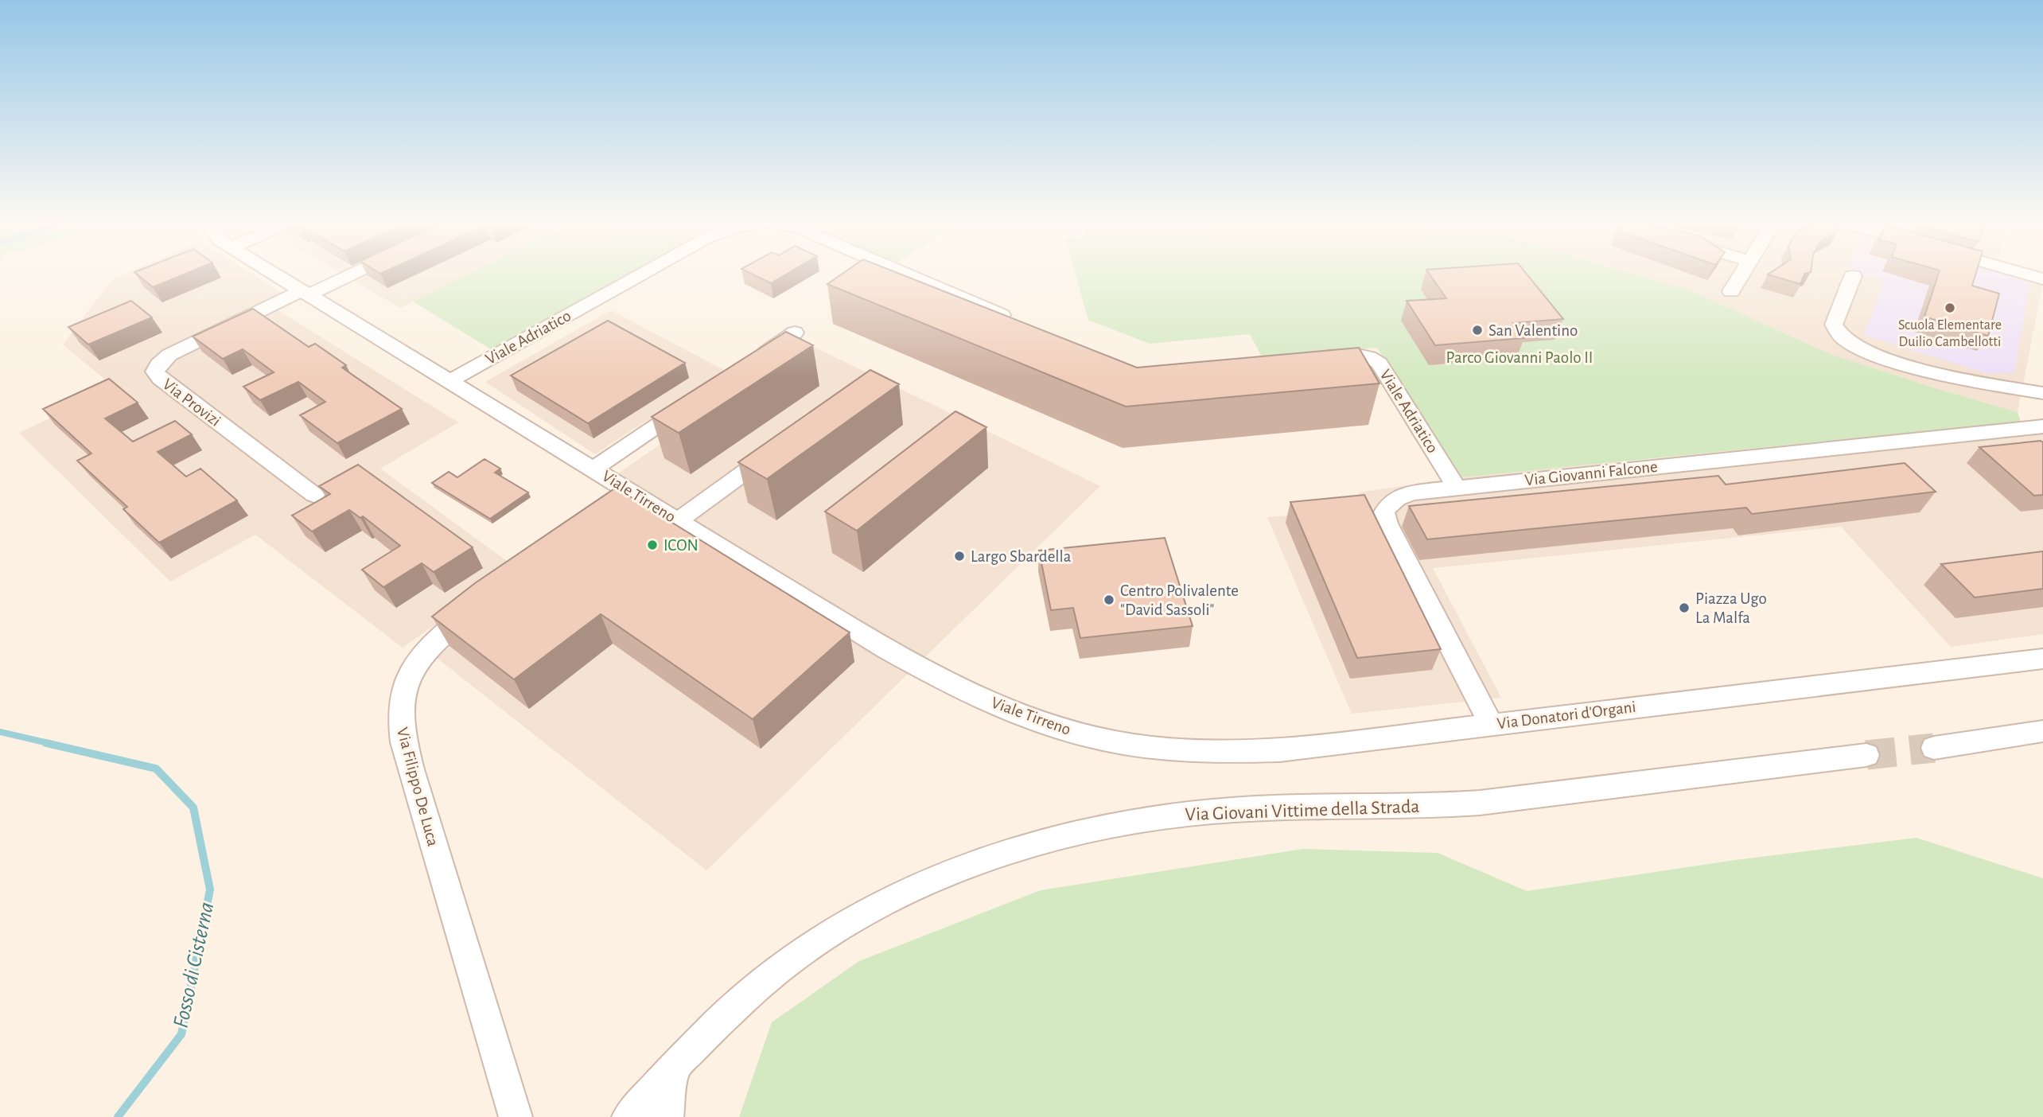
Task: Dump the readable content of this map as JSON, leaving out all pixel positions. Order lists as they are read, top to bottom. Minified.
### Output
{"streets":{"street":["Viale Adriatico","Via Provizi","Via Giovanni Falcone","Viale Tirreno","Via Donatori d'Organi","Via Filippo De Luca","Via Giovani Vittime della Strada"]},"crossings":[["Viale Adriatico","Via Giovanni Falcone"],["Viale Adriatico","Viale Tirreno"],["Via Provizi","Viale Tirreno"],["Via Giovanni Falcone","Via Donatori d'Organi"],["Viale Tirreno","Via Donatori d'Organi"]],"water":["Fosso di Cisterna"],"parks":["Parco Giovanni Paolo II"],"places":["Scuola Elementare Duilio Cambellotti","San Valentino","ICON","Largo Sbardella","Centro Polivalente \"David Sassoli\"","Piazza Ugo La Malfa"]}
